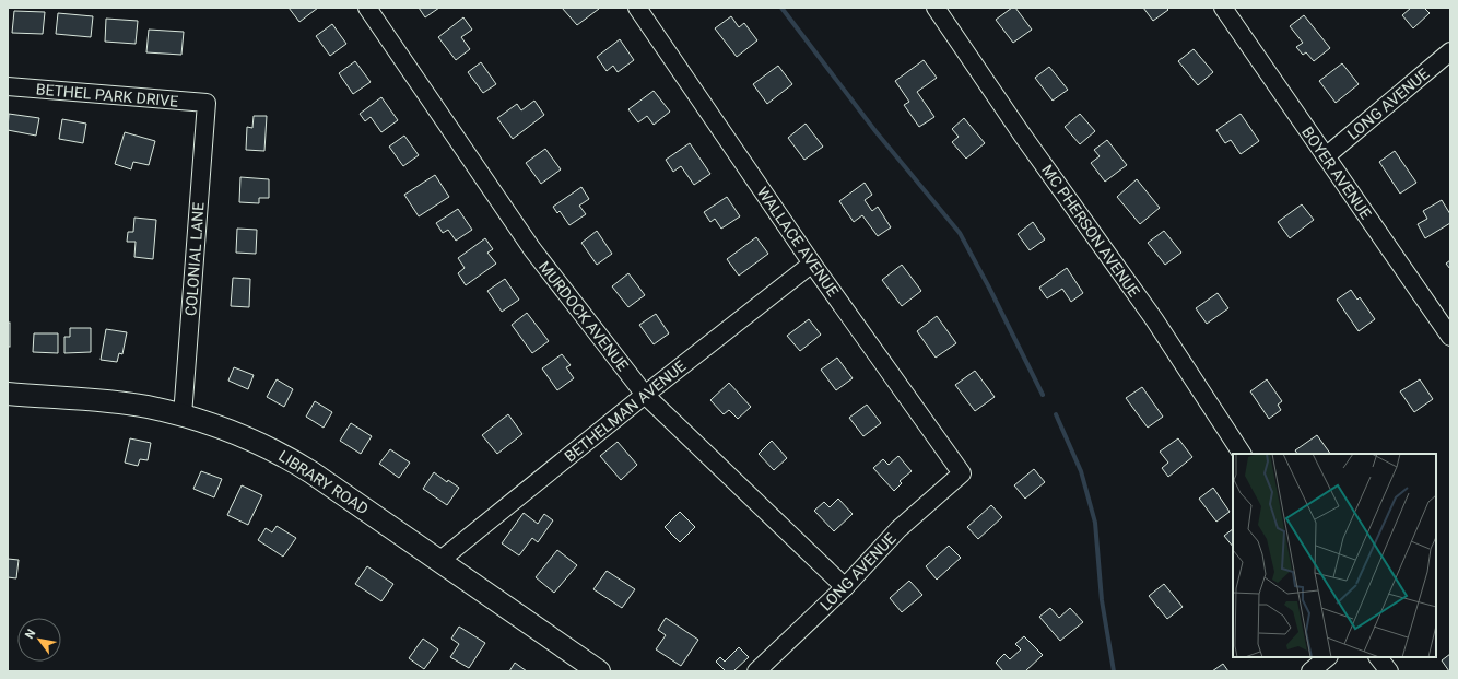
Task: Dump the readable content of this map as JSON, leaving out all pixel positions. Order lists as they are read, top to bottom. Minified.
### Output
{"streets":{"main road":["LIBRARY ROAD"],"street":["BETHEL PARK DRIVE","LONG AVENUE","BOYER AVENUE","MC PHERSON AVENUE","WALLACE AVENUE","COLONIAL LANE","MURDOCK AVENUE","BETHELMAN AVENUE"]},"crossings":[["BETHEL PARK DRIVE","COLONIAL LANE"],["LONG AVENUE","BOYER AVENUE"],["LONG AVENUE","WALLACE AVENUE"],["LONG AVENUE","MURDOCK AVENUE"],["WALLACE AVENUE","BETHELMAN AVENUE"],["COLONIAL LANE","LIBRARY ROAD"],["MURDOCK AVENUE","BETHELMAN AVENUE"],["BETHELMAN AVENUE","LIBRARY ROAD"]],"north":"top left"}
